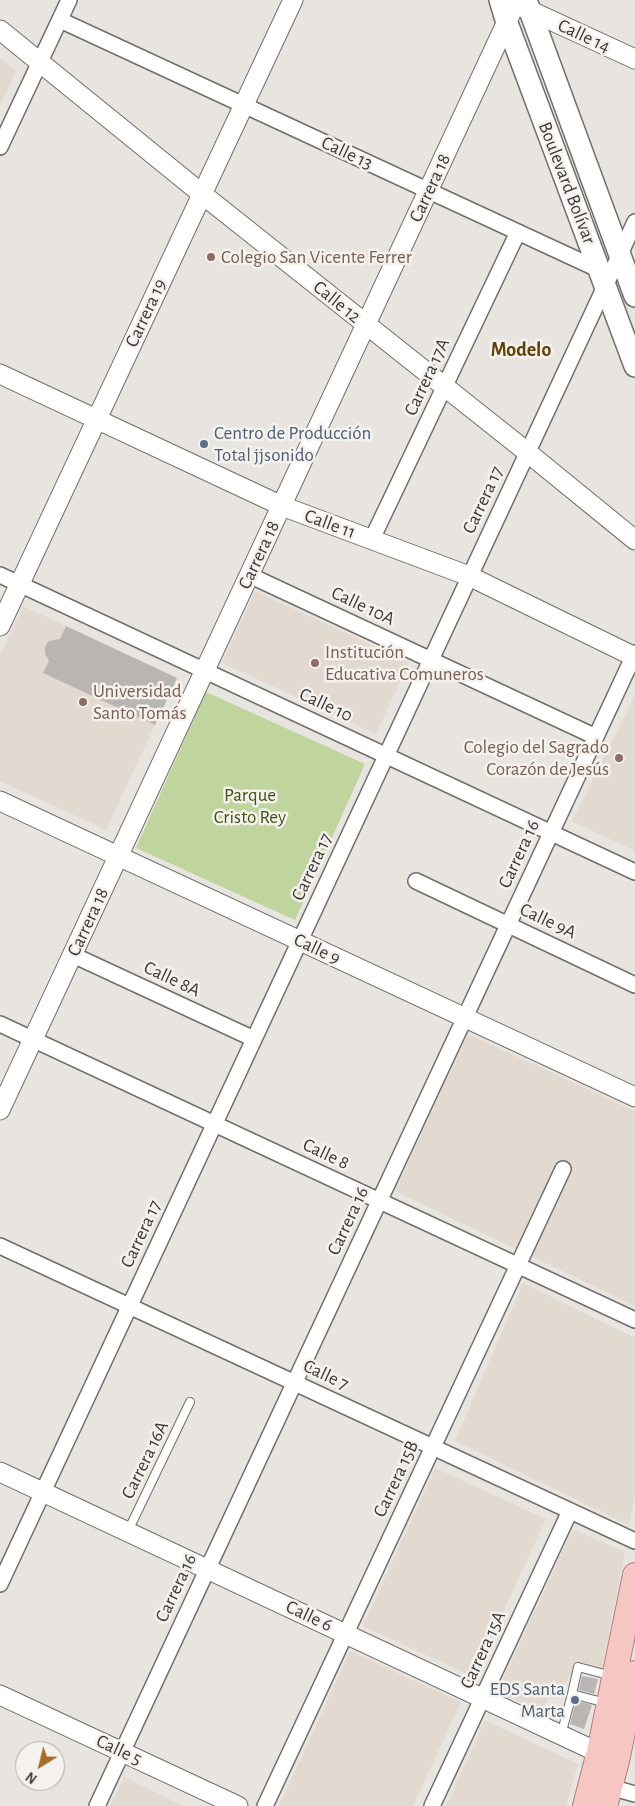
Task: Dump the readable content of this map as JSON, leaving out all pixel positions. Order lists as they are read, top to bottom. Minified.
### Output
{"streets":{"main road":["Boulevard Bolívar"],"street":["Calle 14","Calle 13","Carrera 18","Calle 12","Carrera 19","Carrera 17A","Carrera 17","Calle 11","Calle 10A","Calle 10","Carrera 16","Calle 9A","Calle 9","Calle 8A","Calle 8","Calle 7","Carrera 15B","Calle 6","Carrera 15A","Calle 5"],"lane":["Carrera 16A"]},"crossings":[["Calle 14","Boulevard Bolívar"],["Calle 14","Carrera 18"],["Calle 13","Boulevard Bolívar"],["Calle 13","Carrera 18"],["Calle 13","Carrera 19"],["Calle 13","Carrera 17A"],["Calle 13","Carrera 17"],["Boulevard Bolívar","Carrera 18"],["Boulevard Bolívar","Carrera 17"],["Carrera 18","Calle 12"],["Carrera 18","Calle 11"],["Carrera 18","Calle 10A"],["Carrera 18","Calle 10"],["Carrera 18","Calle 9"],["Carrera 18","Calle 8A"],["Carrera 18","Calle 8"],["Calle 12","Carrera 19"],["Calle 12","Carrera 17A"],["Calle 12","Carrera 17"],["Carrera 19","Calle 11"],["Carrera 19","Calle 10"],["Carrera 17A","Calle 11"],["Carrera 17","Calle 11"],["Carrera 17","Calle 10A"],["Carrera 17","Calle 10"],["Carrera 17","Calle 9"],["Carrera 17","Calle 8A"],["Carrera 17","Calle 8"],["Carrera 17","Calle 7"],["Carrera 17","Calle 6"],["Calle 11","Carrera 16"],["Calle 10A","Carrera 16"],["Calle 10","Carrera 16"],["Carrera 16","Calle 9A"],["Carrera 16","Calle 9"],["Carrera 16","Calle 8"],["Carrera 16","Calle 7"],["Carrera 16","Calle 6"],["Carrera 16","Calle 5"],["Calle 8","Carrera 15B"],["Calle 7","Carrera 15B"],["Calle 7","Carrera 15A"],["Carrera 16A","Calle 6"],["Carrera 15B","Calle 6"],["Calle 6","Carrera 15A"]],"districts":["Modelo"],"parks":["Parque Cristo Rey"],"places":["Colegio San Vicente Ferrer","Centro de Producción Total jjsonido","Institución Educativa Comuneros","Universidad Santo Tomás","Colegio del Sagrado Corazón de Jesús","EDS Santa Marta"],"north":"bottom left"}
